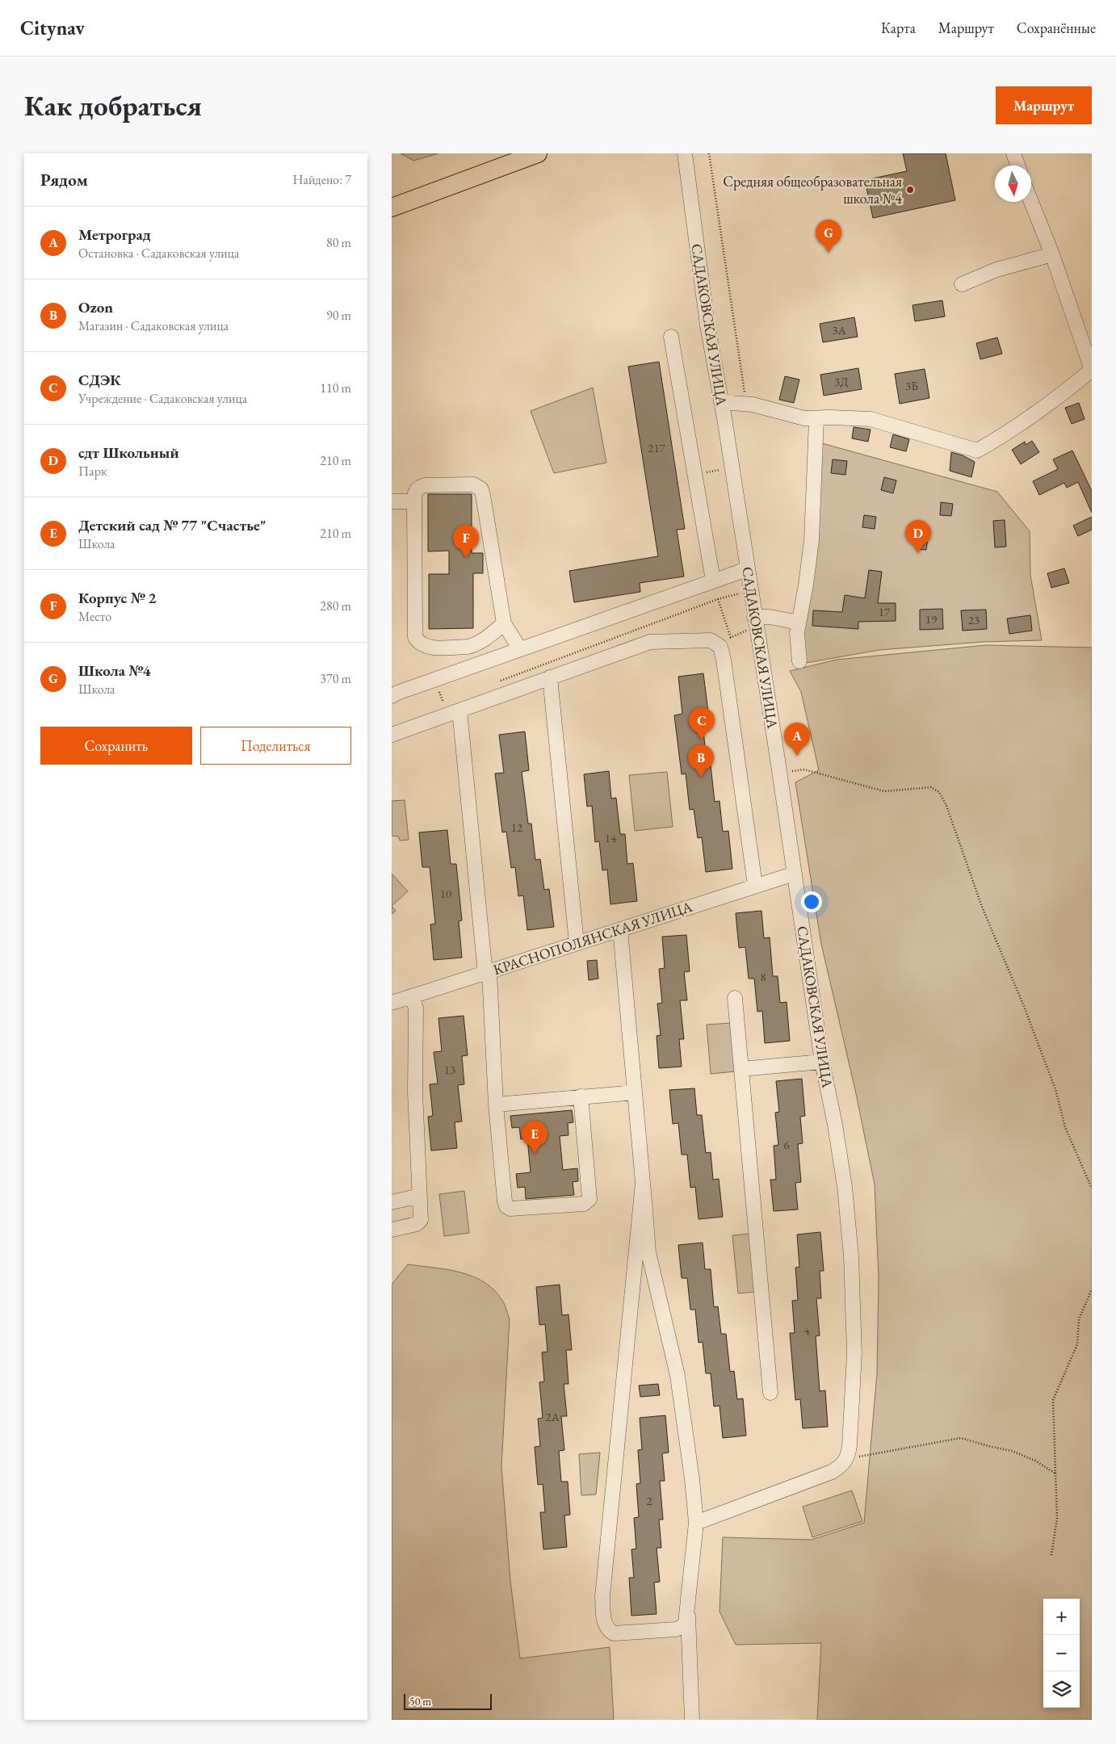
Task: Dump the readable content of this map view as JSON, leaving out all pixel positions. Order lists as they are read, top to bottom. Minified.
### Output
{"streets":{"street":["САДАКОВСКАЯ УЛИЦА","КРАСНОПОЛЯНСКАЯ УЛИЦА"]},"crossings":[["САДАКОВСКАЯ УЛИЦА","КРАСНОПОЛЯНСКАЯ УЛИЦА"]],"places":["Средняя общеобразовательная школа №4"],"house_numbers":["3А","3Д","3Б","217","17","19","23","12","14","10","8","13","6","4","2А","2"],"scale_bar":"50 m","north":"bottom","page":{"header":"Citynav","nav":["Карта","Маршрут","Сохранённые"],"buttons":["Маршрут",["Сохранить","Поделиться"]],"title":"Как добраться","heading":["Рядом","Найдено: 7"],"list":[{"mark":"A","name":"Метроград","note":"Остановка · Садаковская улица","value":"80 m"},{"mark":"B","name":"Ozon","note":"Магазин · Садаковская улица","value":"90 m"},{"mark":"C","name":"СДЭК","note":"Учреждение · Садаковская улица","value":"110 m"},{"mark":"D","name":"сдт Школьный","note":"Парк","value":"210 m"},{"mark":"E","name":"Детский сад № 77 \"Счастье\"","note":"Школа","value":"210 m"},{"mark":"F","name":"Корпус № 2","note":"Место","value":"280 m"},{"mark":"G","name":"Школа №4","note":"Школа","value":"370 m"}],"pins":["G","D","F","C","A","B","E"],"map_buttons":["+","−"],"scale":"50 m"}}
